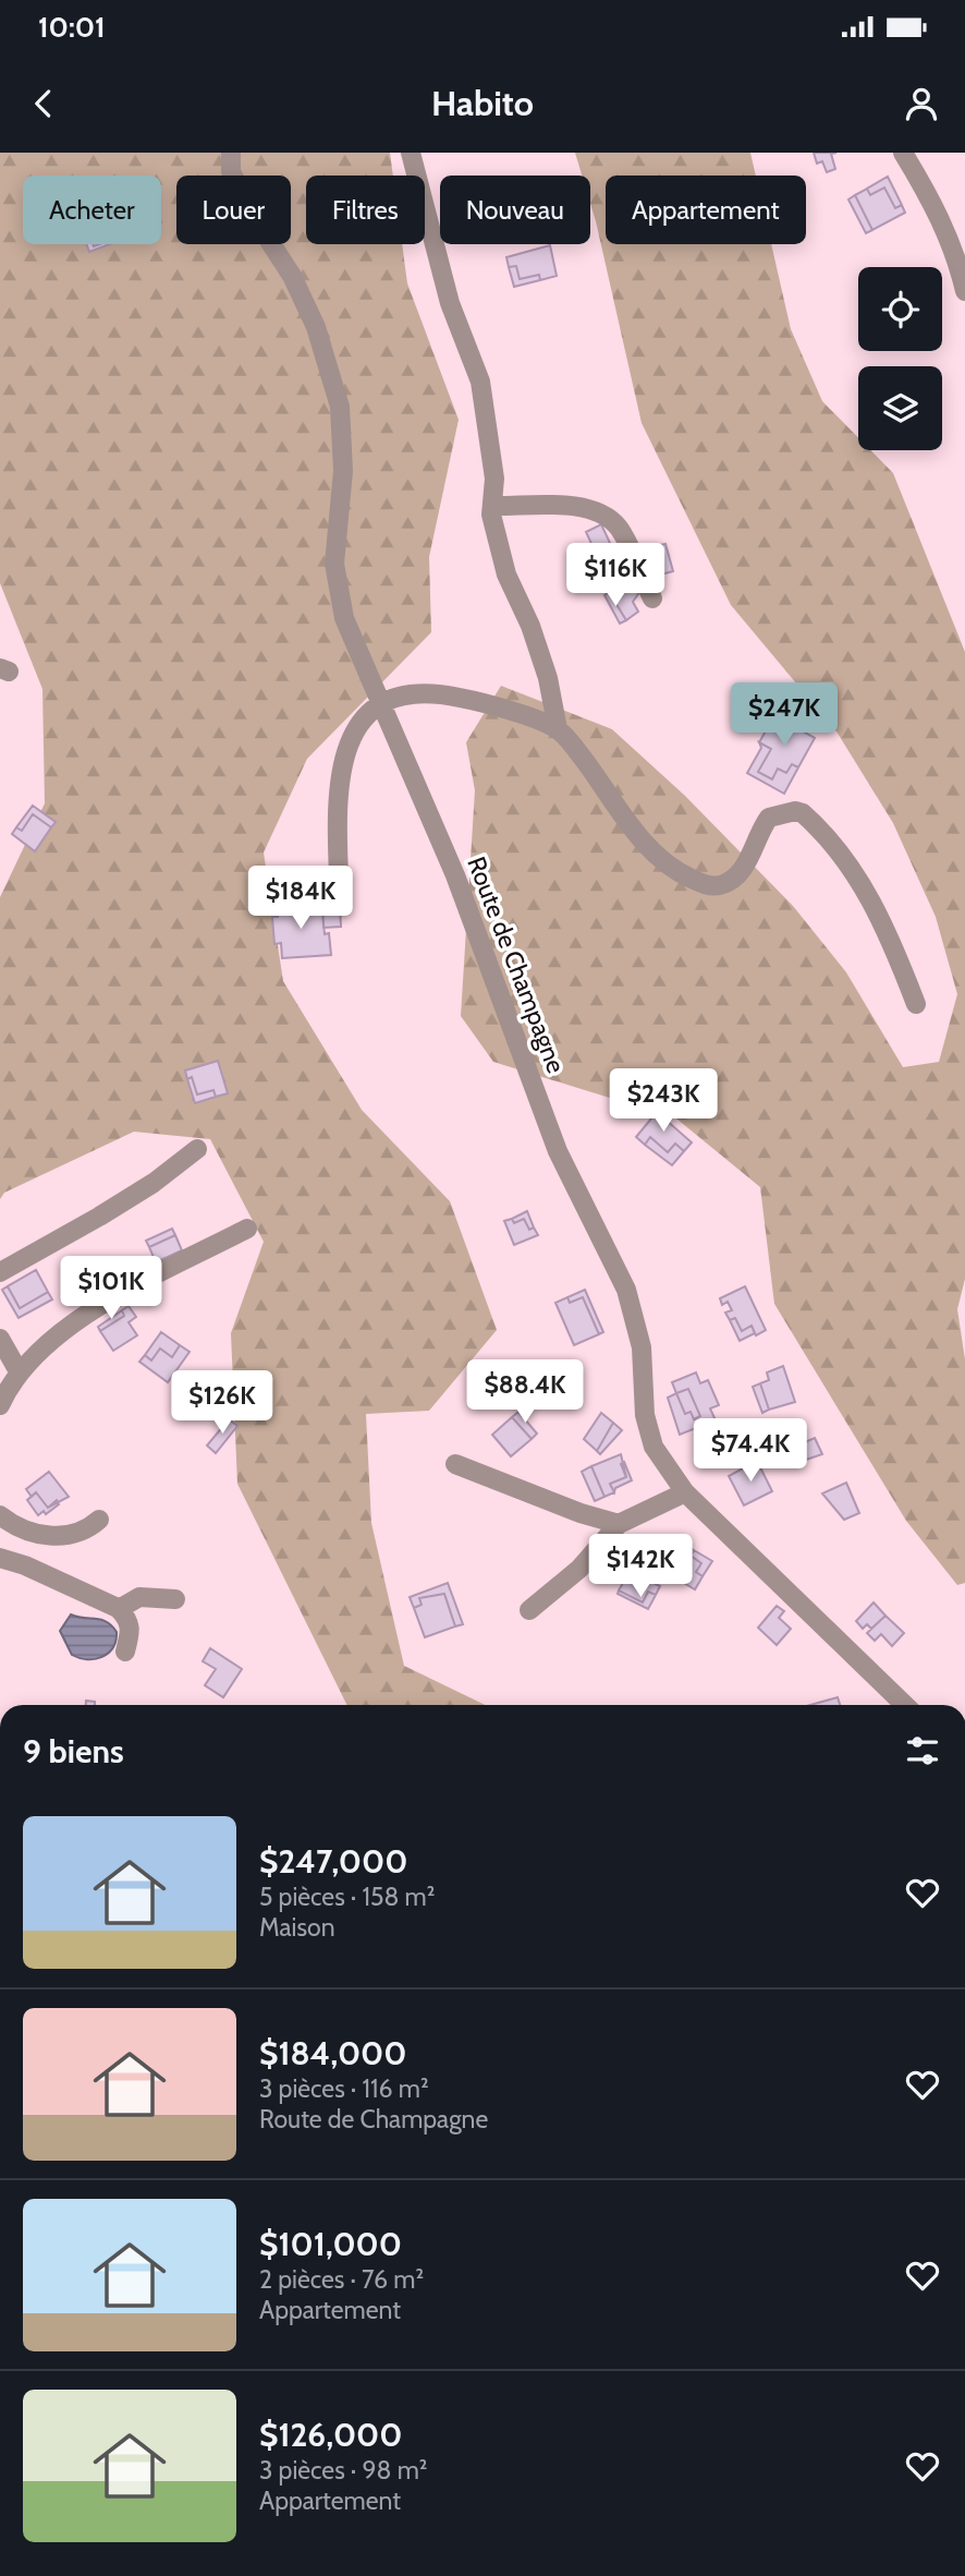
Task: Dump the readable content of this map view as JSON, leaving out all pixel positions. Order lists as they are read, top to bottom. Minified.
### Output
{"streets":{"street":["Route de Champagne"]},"page":{"status":"10:01","header":"Habito","chip":["Acheter","Louer","Filtres","Nouveau","Appartement"],"price":["$116K","$247K","$184K","$243K","$101K","$88.4K","$126K","$74.4K","$142K"],"heading":"9 biens","list":[{"name":"$247,000","note":"5 pièces · 158 m² · Maison"},{"name":"$184,000","note":"3 pièces · 116 m² · Route de Champagne"},{"name":"$101,000","note":"2 pièces · 76 m² · Appartement"},{"name":"$126,000","note":"3 pièces · 98 m² · Appartement"}]}}
